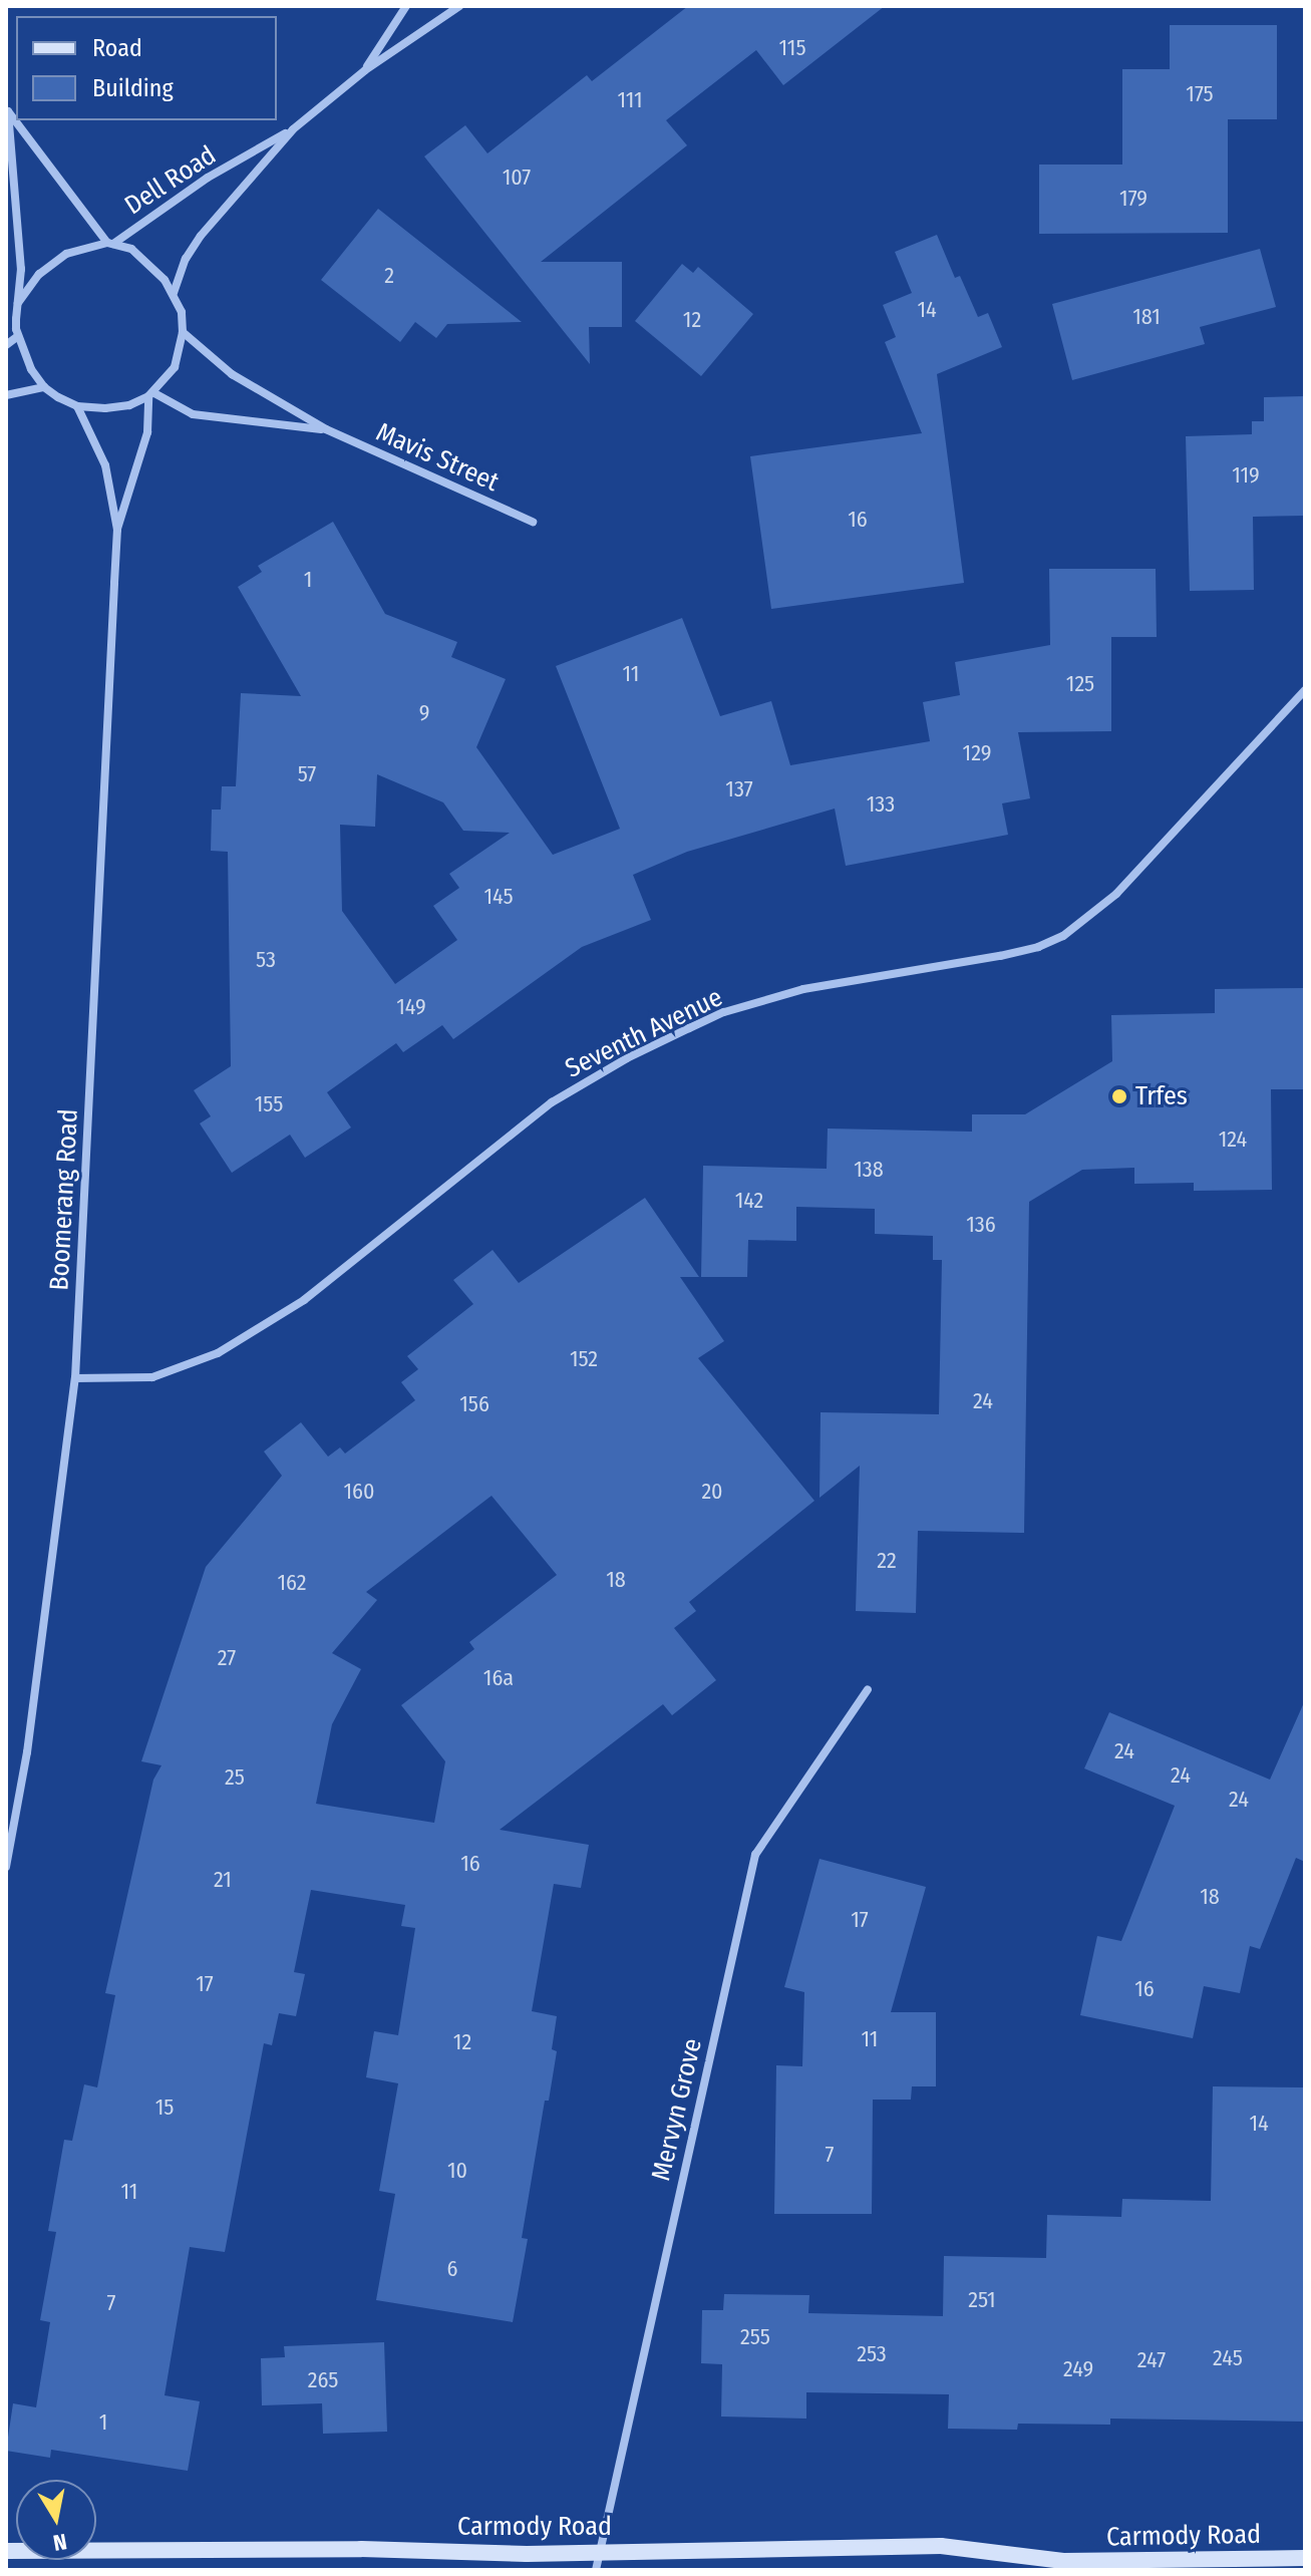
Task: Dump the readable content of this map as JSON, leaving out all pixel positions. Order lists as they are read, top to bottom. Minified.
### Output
{"streets":{"street":["Dell Road","Mavis Street","Seventh Avenue","Boomerang Road","Mervyn Grove","Carmody Road"]},"crossings":[["Dell Road","Mavis Street"],["Dell Road","Boomerang Road"],["Mavis Street","Boomerang Road"],["Seventh Avenue","Boomerang Road"],["Mervyn Grove","Carmody Road"]],"places":["Trfes"],"house_numbers":["115","175","111","107","179","2","14","181","12","119","16","1","11","125","9","129","57","137","133","145","53","149","155","124","138","142","136","152","24","156","160","20","22","18","162","27","16a","24","24","25","24","16","21","18","17","17","16","11","12","15","14","7","10","11","6","251","7","255","253","245","247","249","265","1"],"legend":["Road","Building"],"north":"bottom"}
